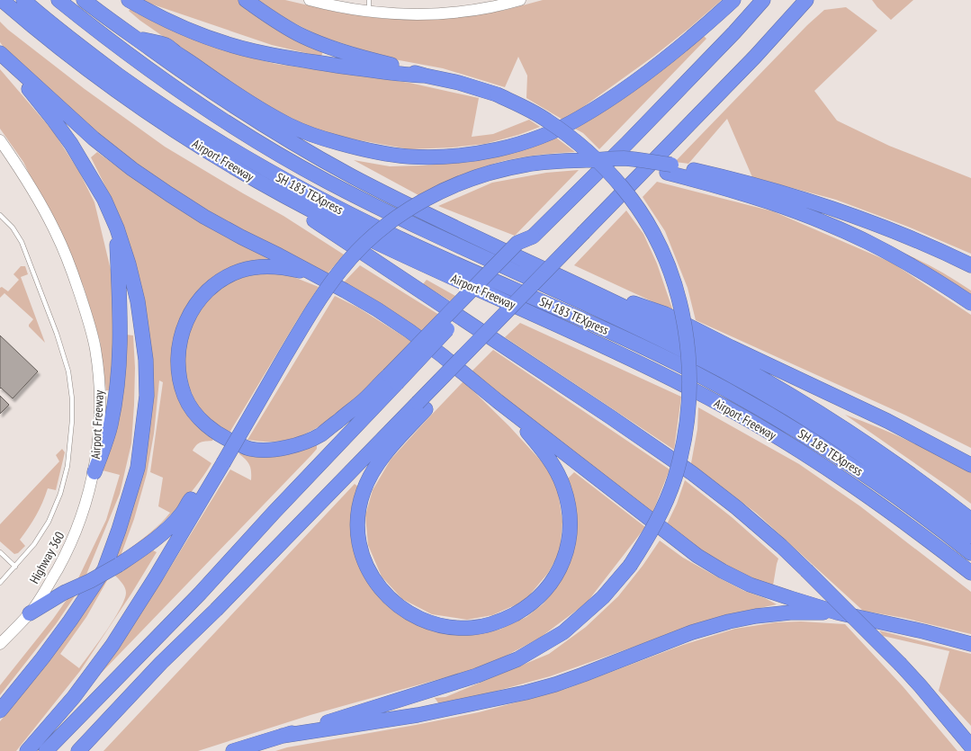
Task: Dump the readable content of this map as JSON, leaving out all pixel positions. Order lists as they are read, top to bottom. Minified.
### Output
{"streets":{"highway":["Airport Freeway","SH 183 TEXpress"],"main road":["Highway 360"]},"crossings":[["Airport Freeway","Highway 360"]]}
